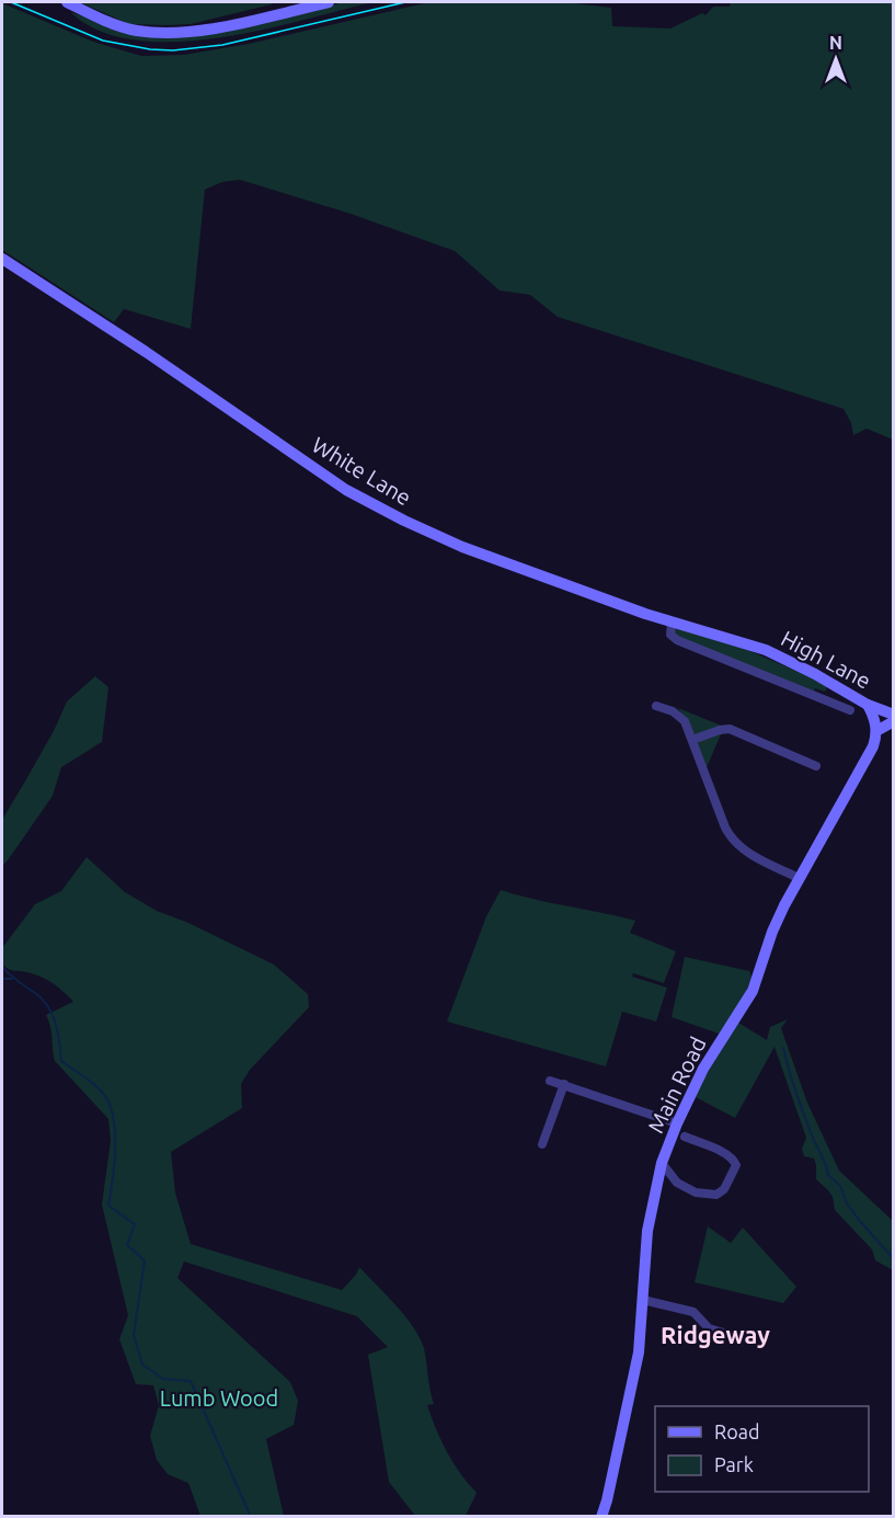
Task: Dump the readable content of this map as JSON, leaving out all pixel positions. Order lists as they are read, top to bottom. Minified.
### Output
{"streets":{"street":["White Lane","High Lane","Main Road"]},"crossings":[["White Lane","High Lane"]],"districts":["Ridgeway"],"parks":["Lumb Wood"],"legend":["Road","Park"],"north":"top"}
